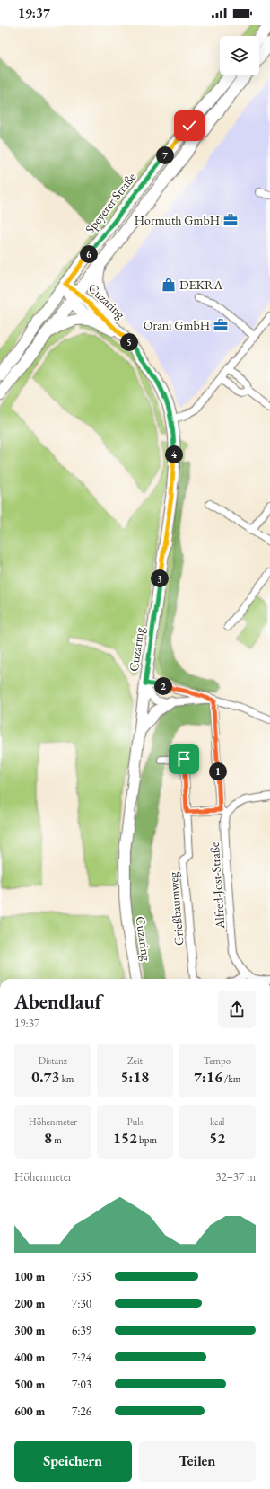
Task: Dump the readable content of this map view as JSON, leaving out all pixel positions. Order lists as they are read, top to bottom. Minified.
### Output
{"streets":{"main road":["Speyerer Straße","Cuzaring"],"street":["Alfred-Jost-Straße","Grießbaumweg"]},"crossings":[["Speyerer Straße","Cuzaring"]],"places":{"office":["Hormuth GmbH","Orani GmbH"],"shop":["DEKRA"]},"page":{"status":"19:37","pins":["7","6","5","4","3","2","1"],"heading":["Abendlauf","19:37"],"stats":[["Distanz","0.73 km"],["Zeit","5:18"],["Tempo","7:16 /km"],["Höhenmeter","8 m"],["Puls","152 bpm"],["kcal","52"]],"chart":["Höhenmeter","32–37 m"],"list":[{"name":"100 m","note":"7:35"},{"name":"200 m","note":"7:30"},{"name":"300 m","note":"6:39"},{"name":"400 m","note":"7:24"},{"name":"500 m","note":"7:03"},{"name":"600 m","note":"7:26"}],"buttons":["Speichern","Teilen"]}}
